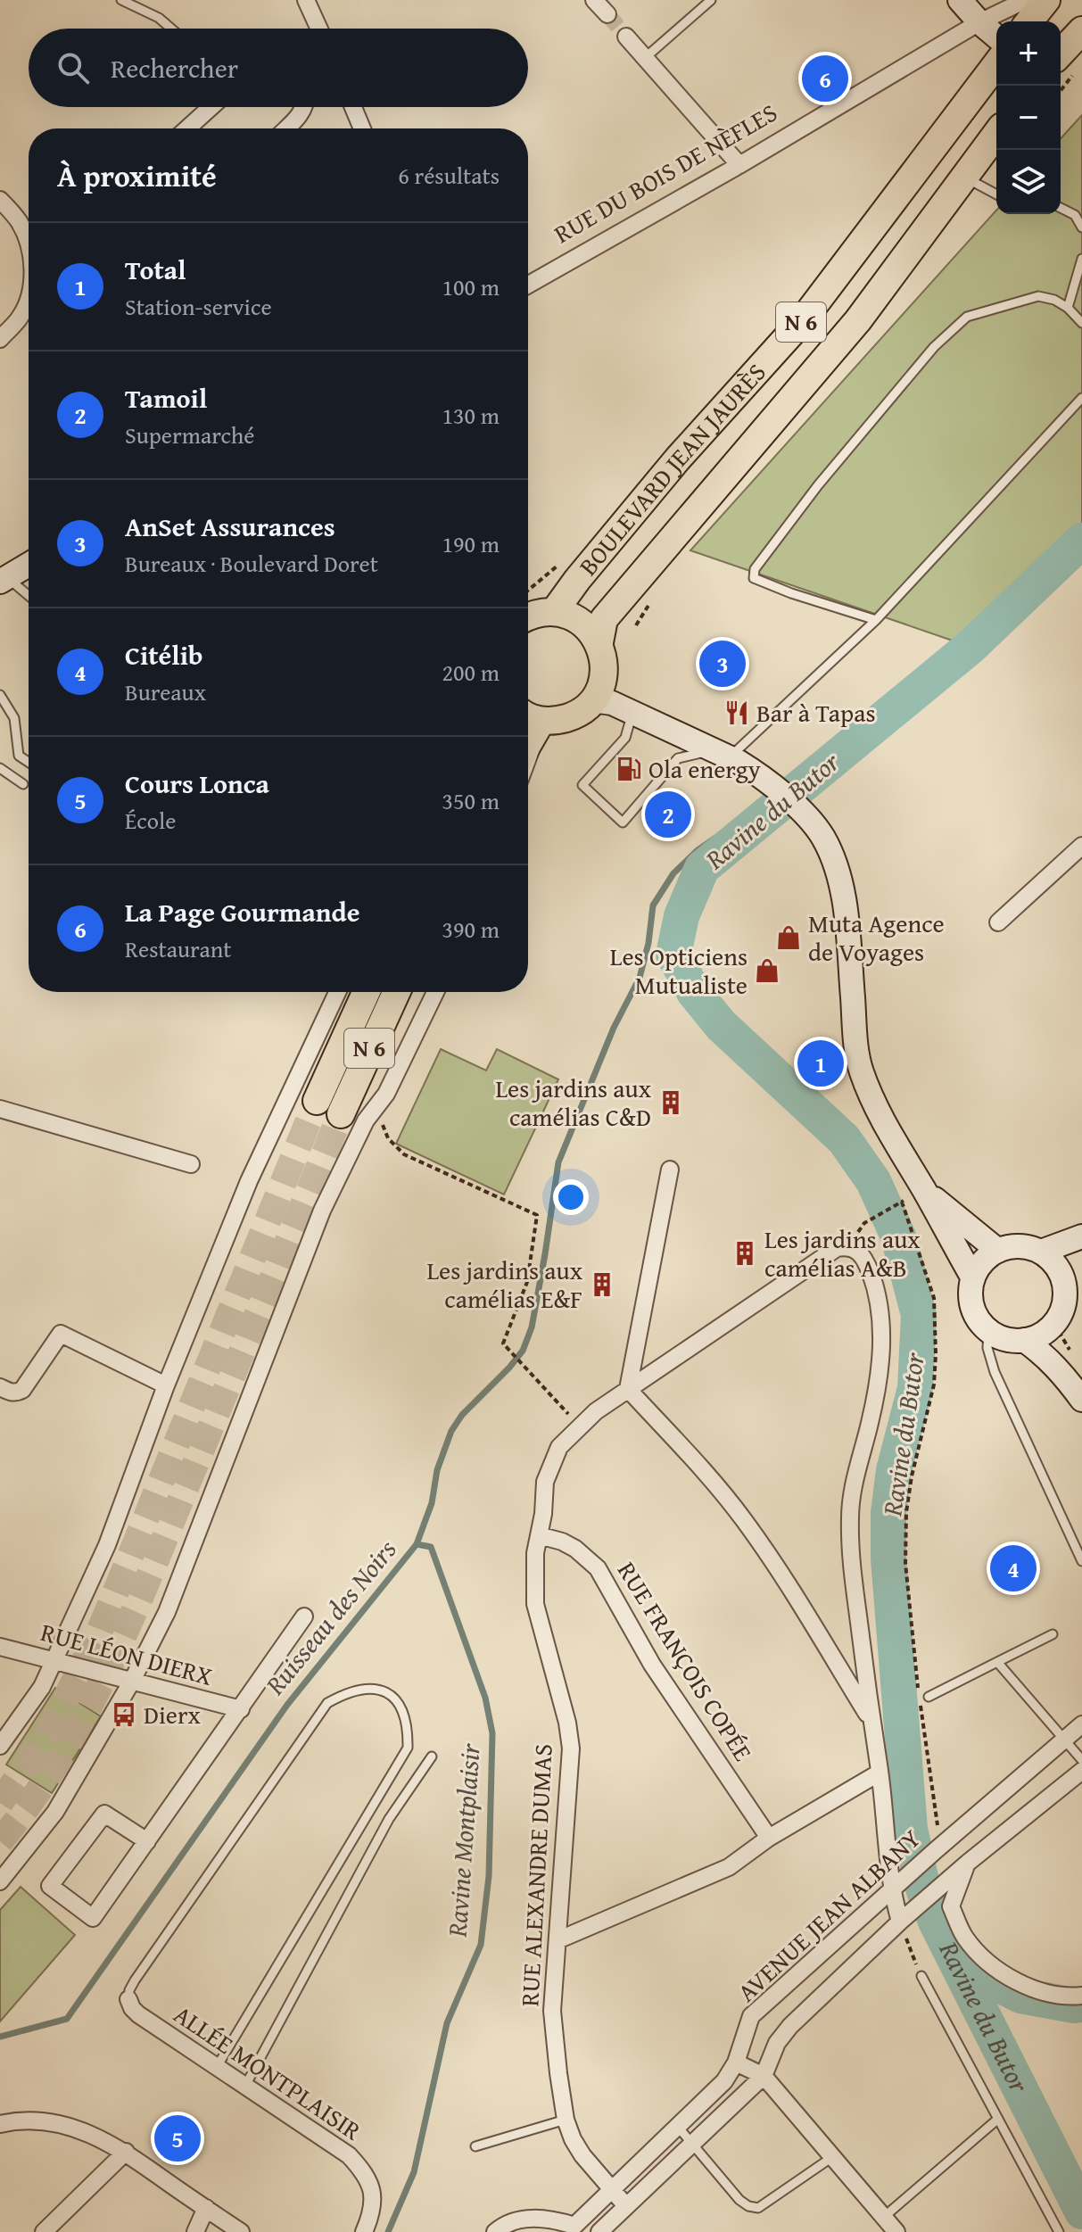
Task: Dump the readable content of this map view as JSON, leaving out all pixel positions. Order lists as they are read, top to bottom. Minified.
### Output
{"streets":{"main road":["N 6","BOULEVARD JEAN JAURÈS"],"street":["RUE DU BOIS DE NÈFLES","RUE LÉON DIERX","RUE FRANÇOIS COPÉE","RUE ALEXANDRE DUMAS","AVENUE JEAN ALBANY","ALLÉE MONTPLAISIR"]},"crossings":[["RUE FRANÇOIS COPÉE","RUE ALEXANDRE DUMAS"],["RUE ALEXANDRE DUMAS","AVENUE JEAN ALBANY"]],"water":["Ravine du Butor","Ruisseau des Noirs","Ravine Montplaisir"],"places":{"restaurant":["Bar à Tapas"],"fuel station":["Ola energy"],"shop":["Muta Agence de Voyages","Les Opticiens Mutualiste"],"building":["Les jardins aux camélias C&D","Les jardins aux camélias A&B","Les jardins aux camélias E&F"],"bus stop":["Dierx"]},"page":{"map_buttons":["+","−"],"search":"Rechercher","pins":["6","3","2","1","4","5"],"heading":["À proximité","6 résultats"],"list":[{"mark":"1","name":"Total","note":"Station-service","value":"100 m"},{"mark":"2","name":"Tamoil","note":"Supermarché","value":"130 m"},{"mark":"3","name":"AnSet Assurances","note":"Bureaux · Boulevard Doret","value":"190 m"},{"mark":"4","name":"Citélib","note":"Bureaux","value":"200 m"},{"mark":"5","name":"Cours Lonca","note":"École","value":"350 m"},{"mark":"6","name":"La Page Gourmande","note":"Restaurant","value":"390 m"}]}}
